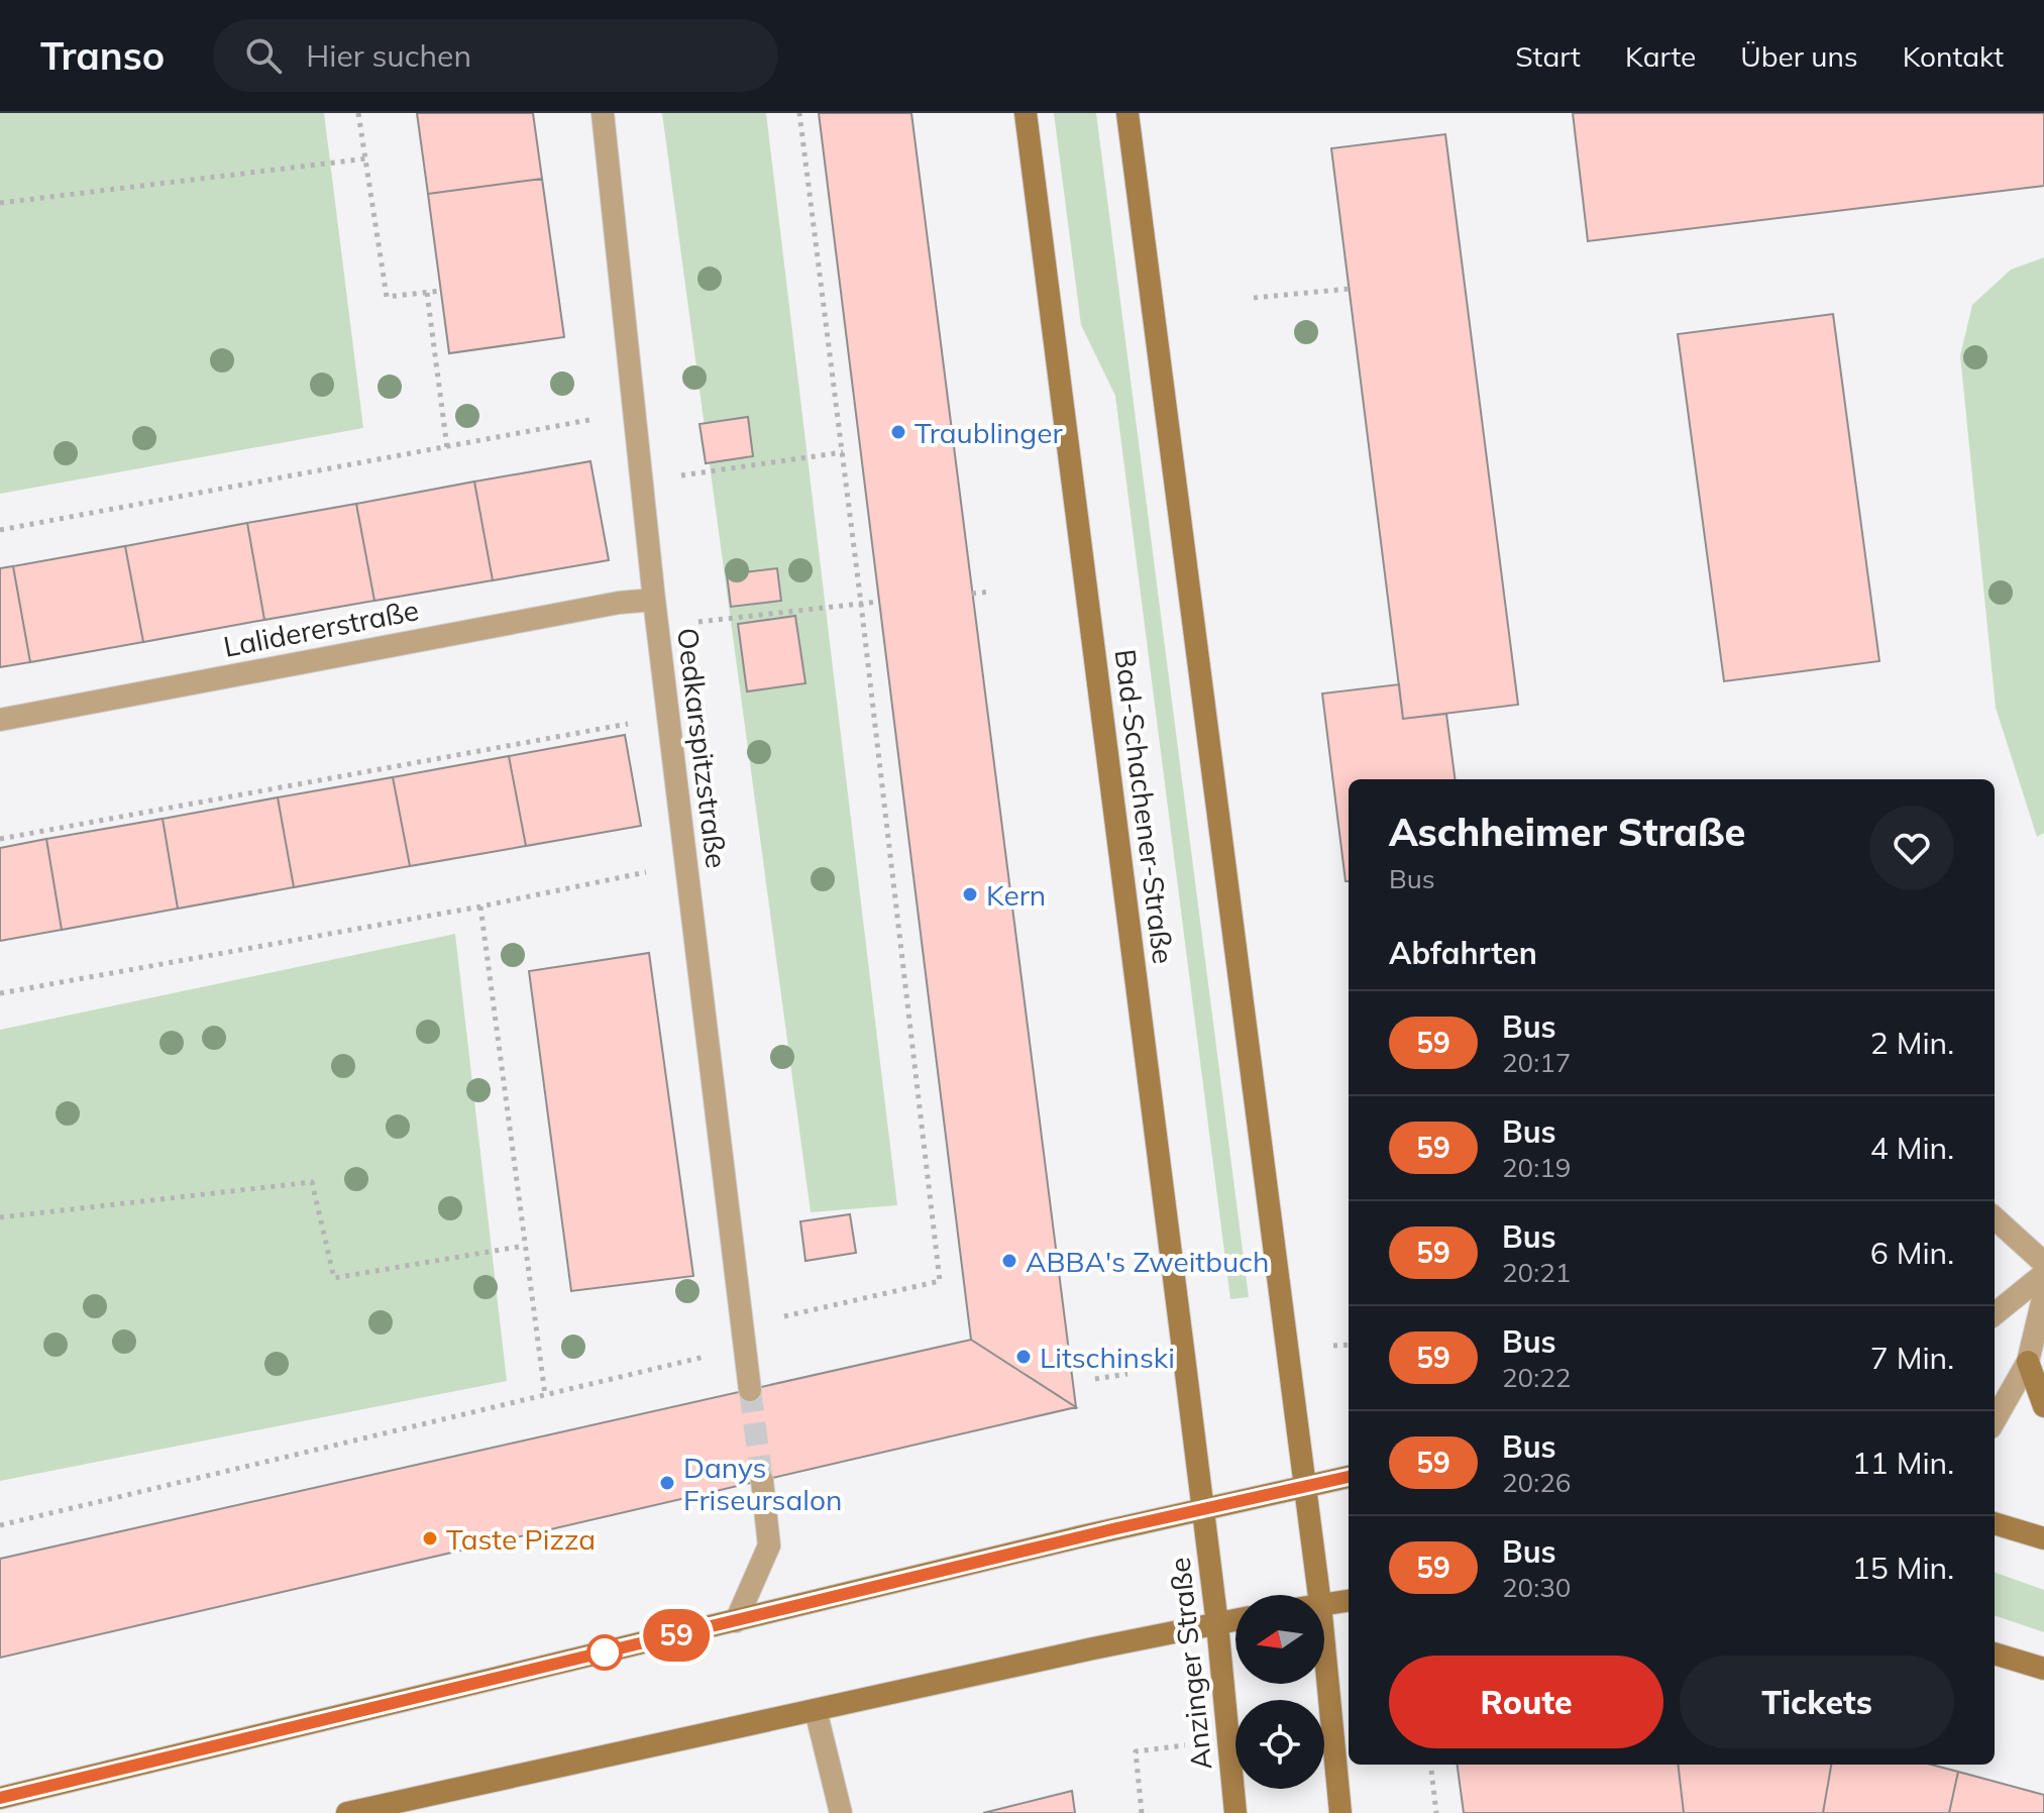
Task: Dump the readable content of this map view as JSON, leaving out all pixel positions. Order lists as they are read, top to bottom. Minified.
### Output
{"streets":{"main road":["Bad-Schachener-Straße","Anzinger Straße"],"street":["Lalidererstraße","Oedkarspitzstraße"]},"crossings":[["Lalidererstraße","Oedkarspitzstraße"],["Bad-Schachener-Straße","Anzinger Straße"]],"places":["Traublinger","Kern","ABBA's Zweitbuch","Litschinski","Danys Friseursalon","Taste Pizza"],"lines":["bus line 59"],"north":"left","page":{"header":"Transo","search":"Hier suchen","nav":["Start","Karte","Über uns","Kontakt"],"on_map":"59","heading":[["Aschheimer Straße","Bus"],"Abfahrten"],"list":[{"mark":"59","name":"Bus","note":"20:17","value":"2 Min."},{"mark":"59","name":"Bus","note":"20:19","value":"4 Min."},{"mark":"59","name":"Bus","note":"20:21","value":"6 Min."},{"mark":"59","name":"Bus","note":"20:22","value":"7 Min."},{"mark":"59","name":"Bus","note":"20:26","value":"11 Min."},{"mark":"59","name":"Bus","note":"20:30","value":"15 Min."}],"buttons":["Route","Tickets"]}}
